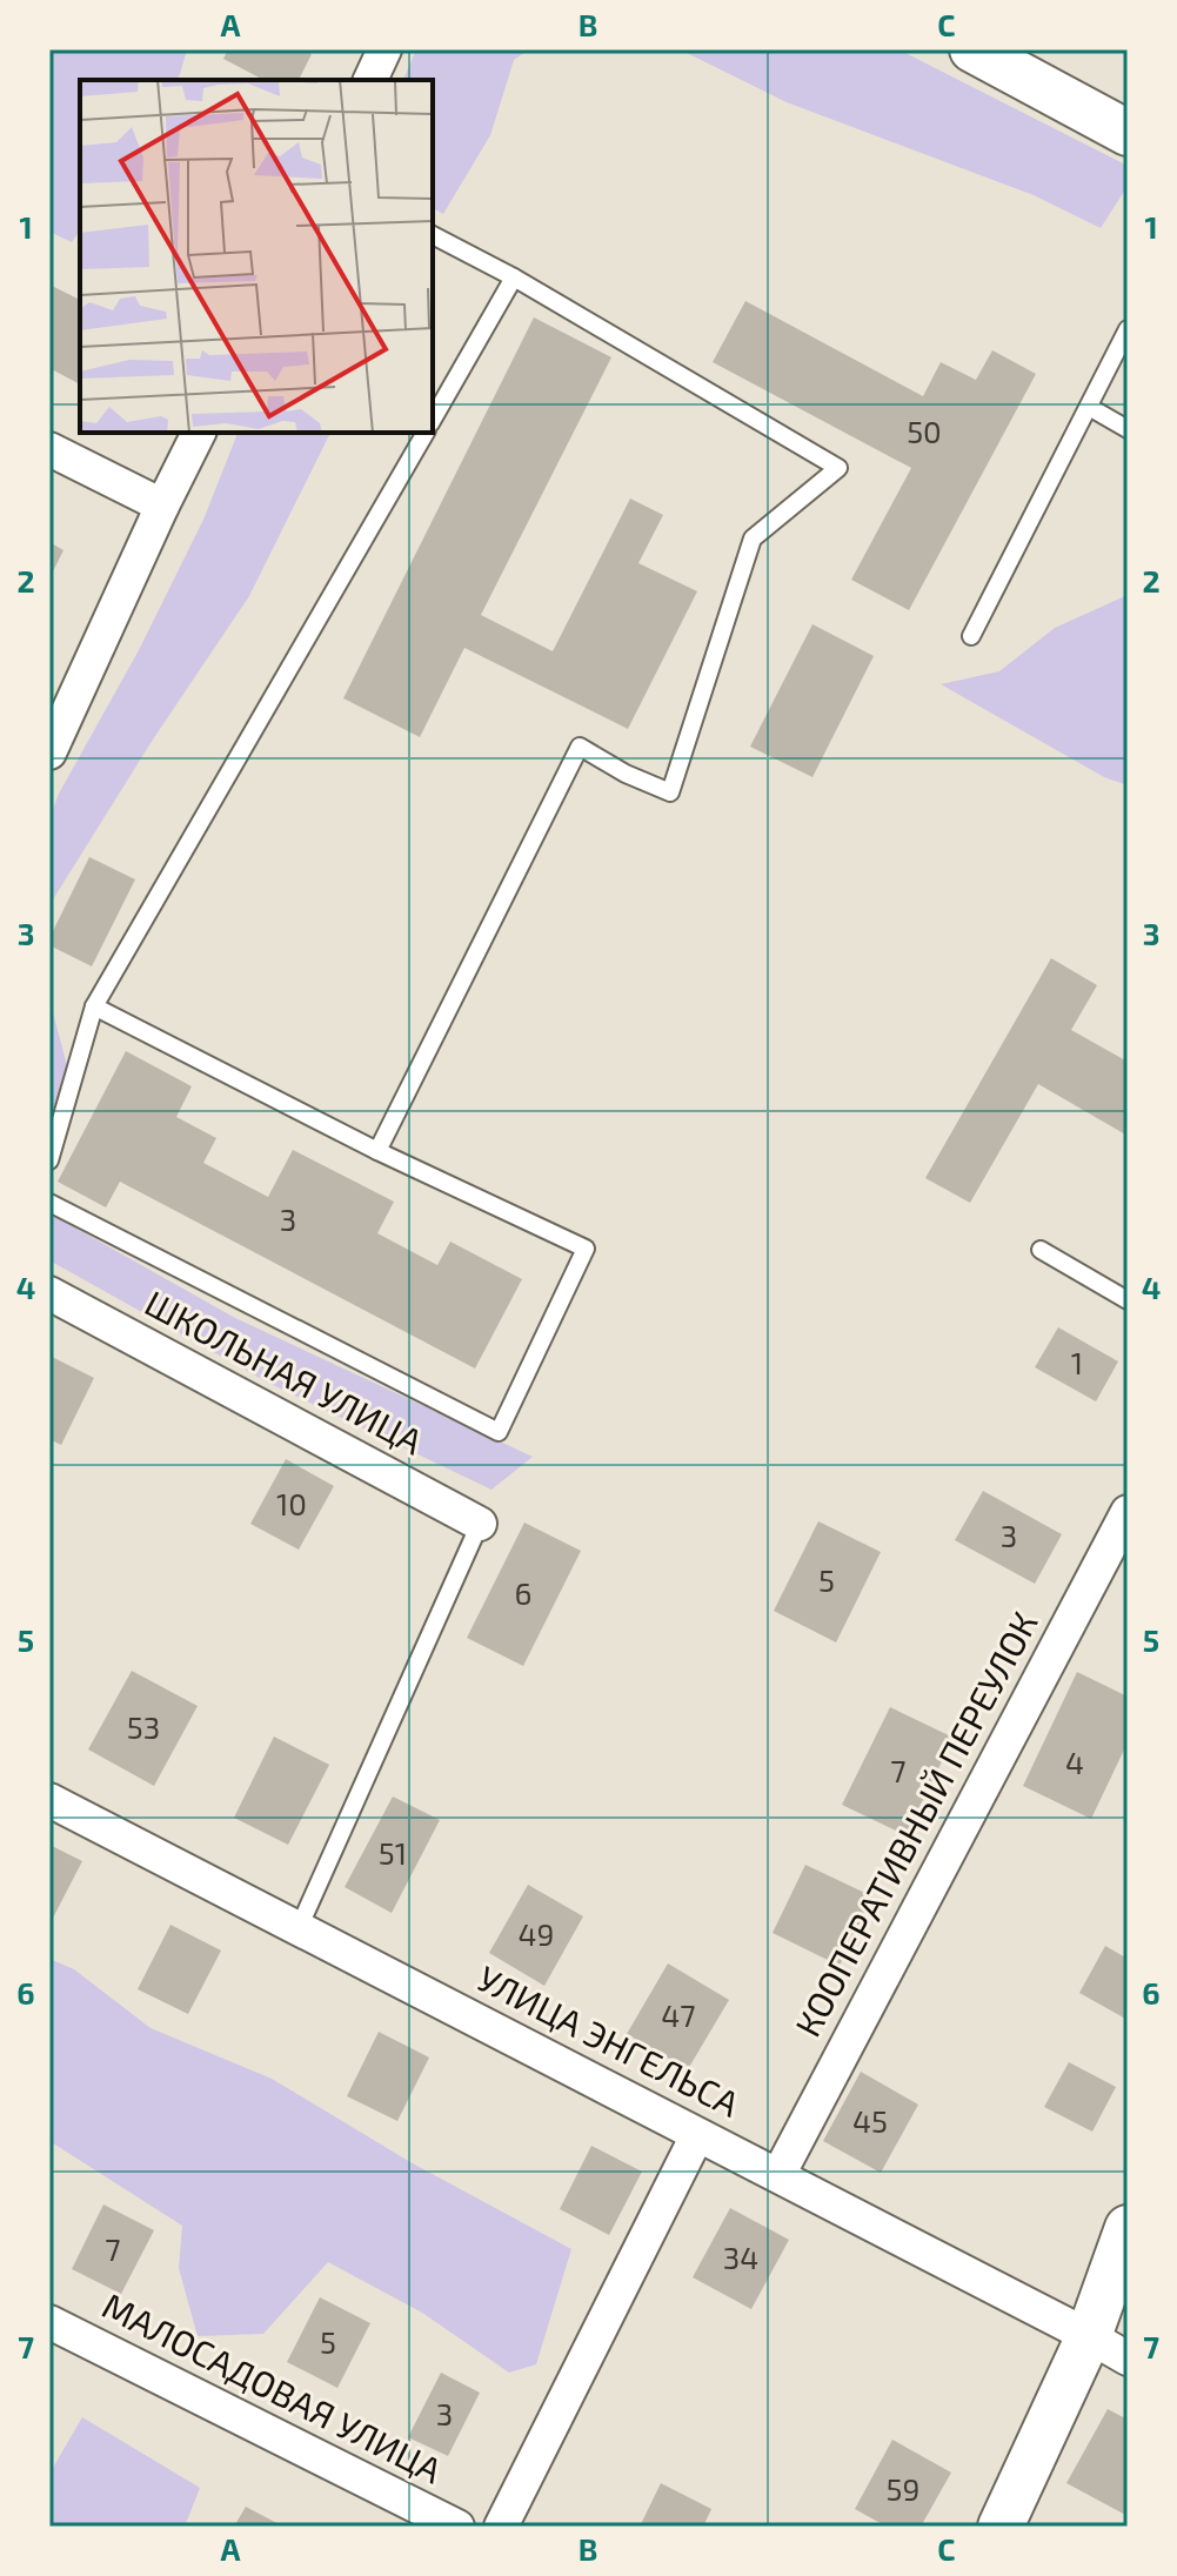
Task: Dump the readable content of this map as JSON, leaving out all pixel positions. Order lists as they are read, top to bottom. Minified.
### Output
{"streets":{"street":["ШКОЛЬНАЯ УЛИЦА","КООПЕРАТИВНЫЙ ПЕРЕУЛОК","УЛИЦА ЭНГЕЛЬСА","МАЛОСАДОВАЯ УЛИЦА"]},"crossings":[["КООПЕРАТИВНЫЙ ПЕРЕУЛОК","УЛИЦА ЭНГЕЛЬСА"]],"house_numbers":["50","3","1","10","3","5","6","53","4","7","51","49","47","45","7","34","5","3","59"],"grid":{"columns":["A","B","C"],"rows":["1","2","3","4","5","6","7"]}}
